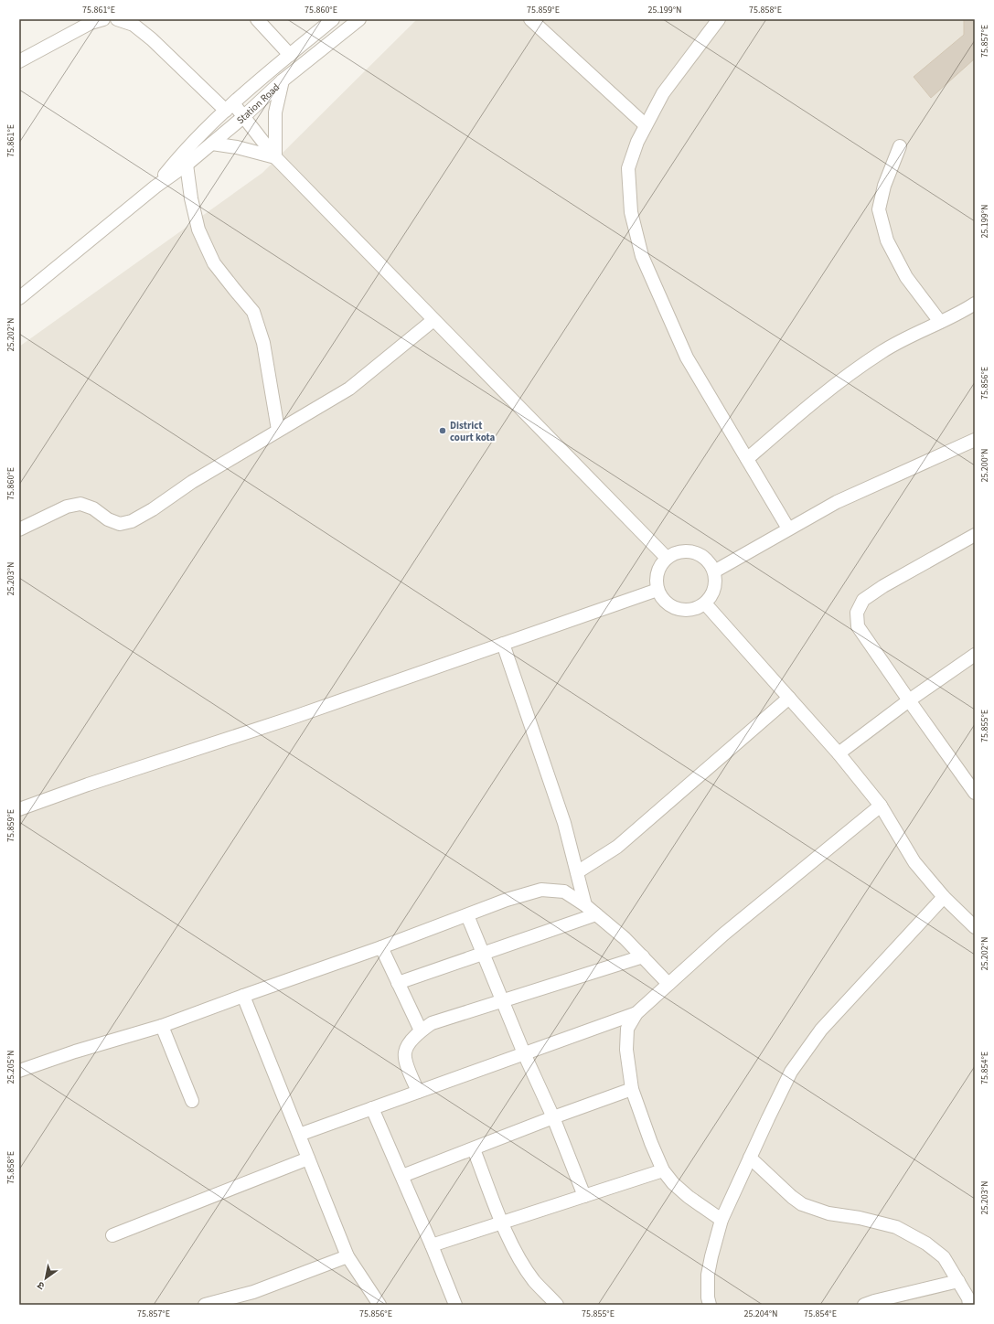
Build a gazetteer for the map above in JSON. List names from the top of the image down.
{
  "streets": {
    "street": ["Station Road"]
  },
  "places": ["District court kota"],
  "north": "bottom left",
  "coordinates": [
    "75.861°E",
    "75.860°E",
    "75.859°E",
    "25.199°N",
    "75.858°E",
    "75.857°E",
    "25.202°N",
    "75.856°E",
    "25.200°N",
    "25.203°N",
    "75.855°E",
    "25.205°N",
    "75.854°E",
    "25.204°N"
  ]
}
